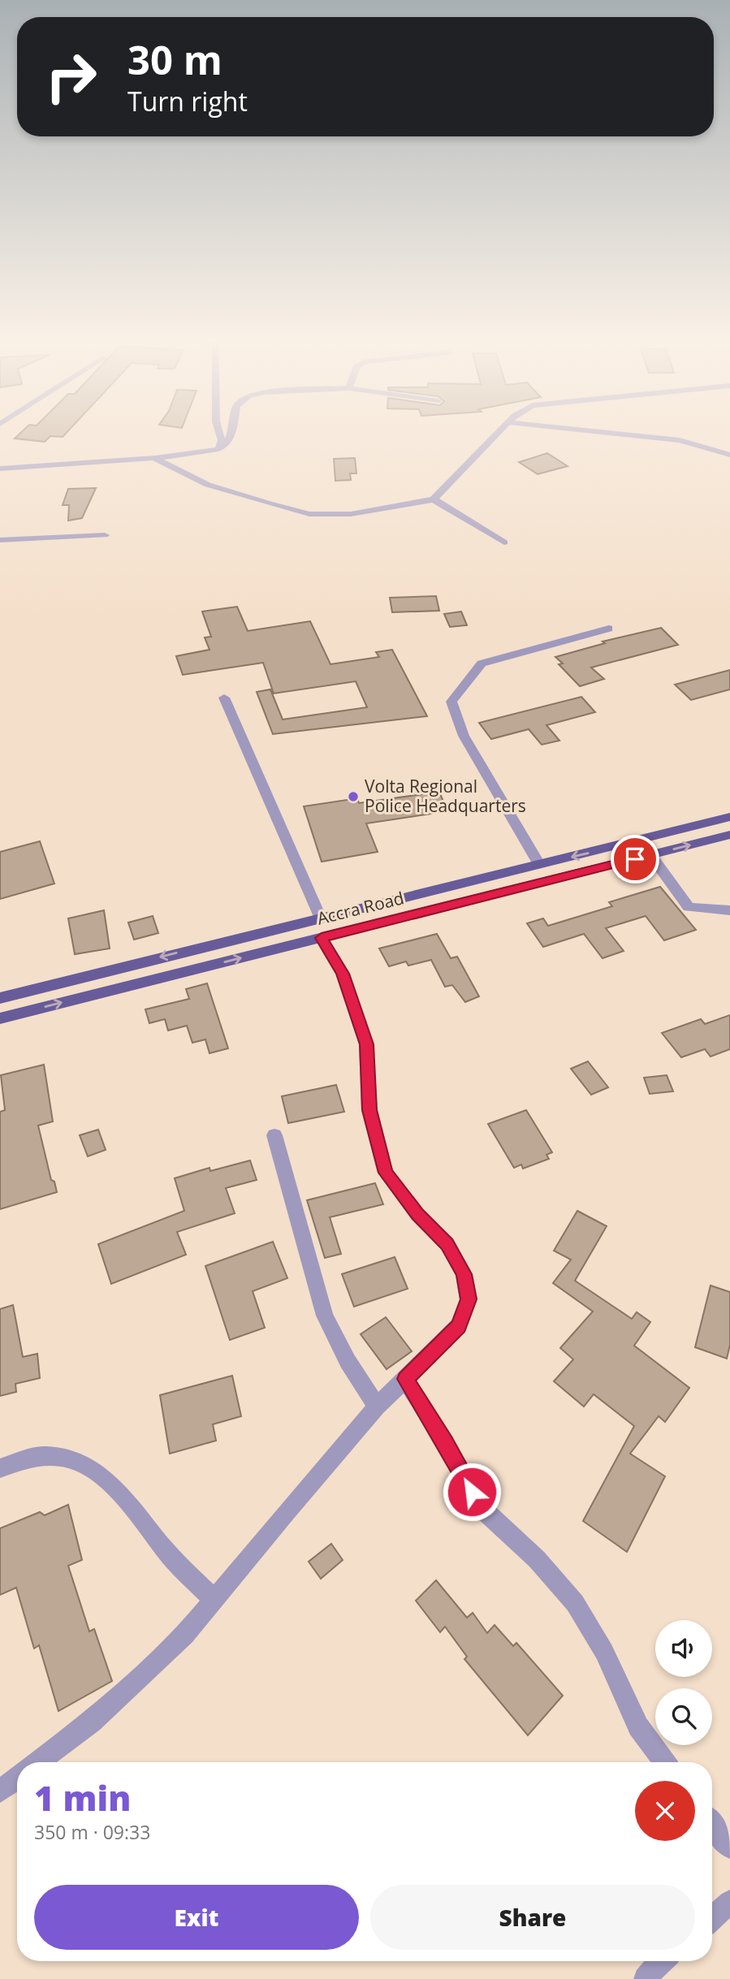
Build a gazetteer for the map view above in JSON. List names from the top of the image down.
{
  "streets": {
    "main road": ["Accra Road"]
  },
  "places": ["Volta Regional Police Headquarters"],
  "page": {
    "turn": ["30 m", "Turn right"],
    "heading": ["1 min", "350 m · 09:33"],
    "buttons": ["Exit", "Share"]
  }
}
